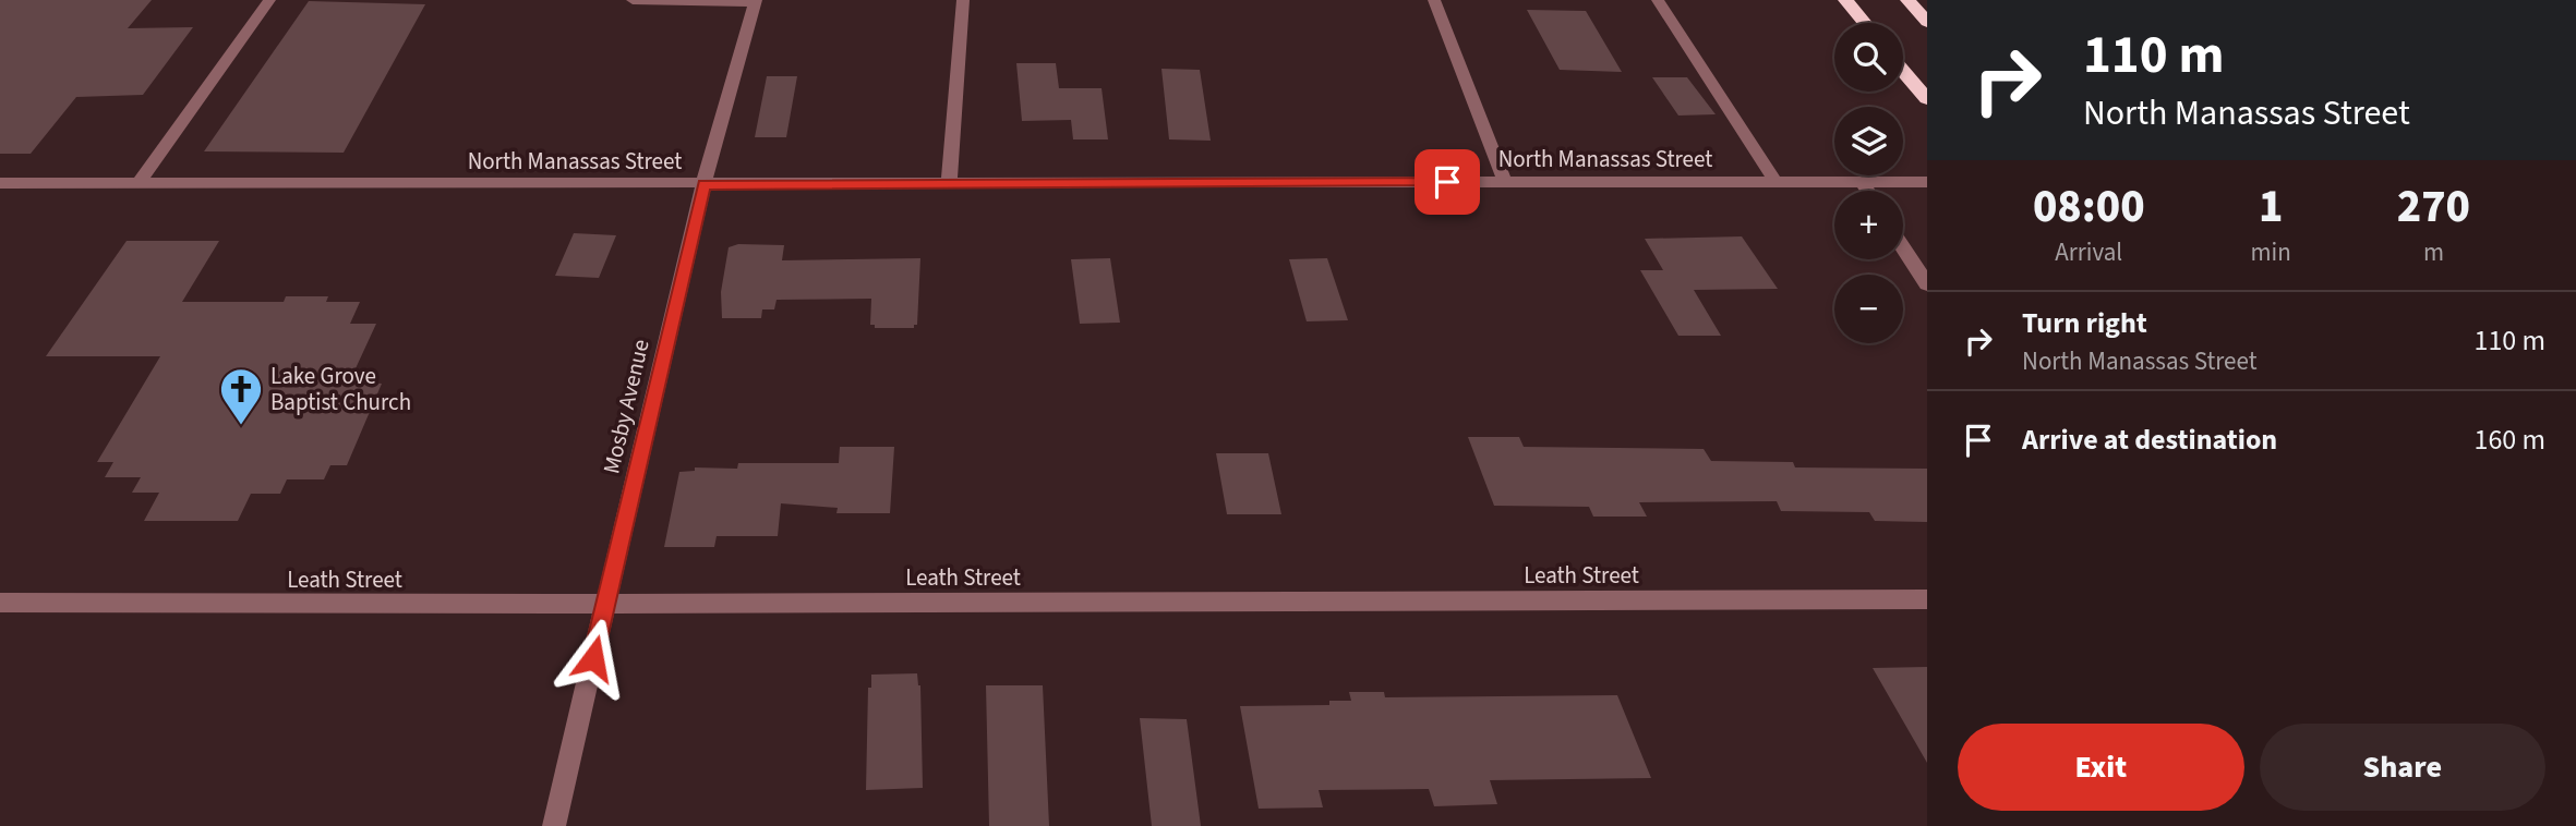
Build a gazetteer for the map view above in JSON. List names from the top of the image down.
{
  "streets": {
    "street": ["North Manassas Street", "Mosby Avenue", "Leath Street"]
  },
  "crossings": [
    ["North Manassas Street", "Mosby Avenue"],
    ["Mosby Avenue", "Leath Street"]
  ],
  "places": {
    "church": ["Lake Grove Baptist Church"]
  },
  "page": {
    "turn": ["110 m", "North Manassas Street"],
    "map_buttons": ["+", "−"],
    "eta": [
      "08:00",
      "Arrival",
      "1",
      "min",
      "270",
      "m"
    ],
    "list": [
      {
        "name": "Turn right",
        "note": "North Manassas Street",
        "value": "110 m"
      },
      {
        "name": "Arrive at destination",
        "value": "160 m"
      }
    ],
    "buttons": ["Exit", "Share"]
  }
}
